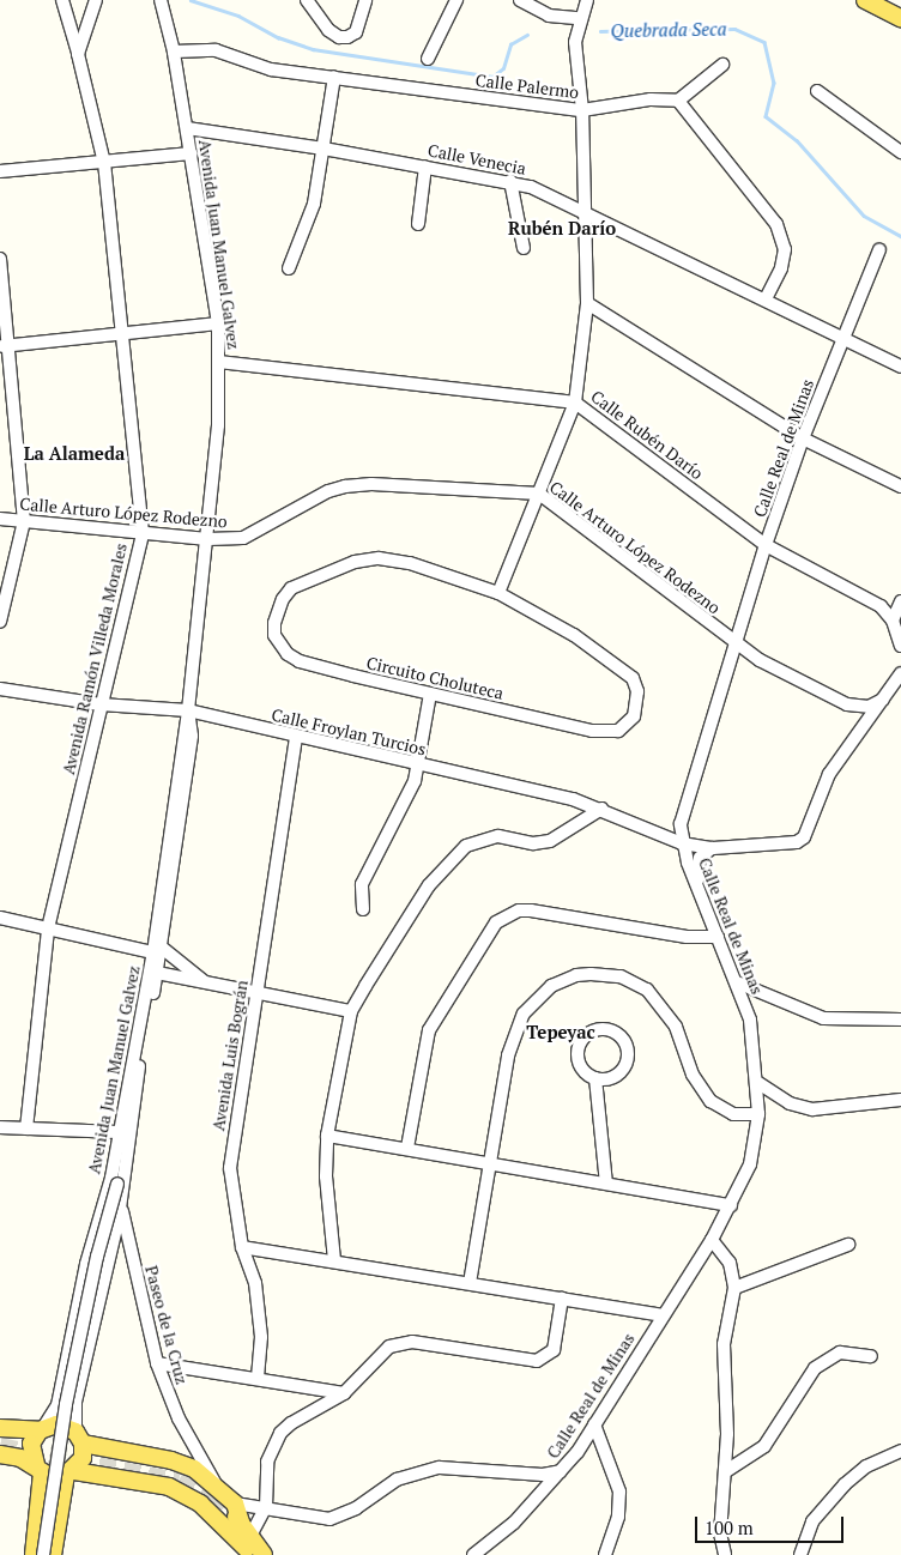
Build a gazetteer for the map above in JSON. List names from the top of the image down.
{
  "streets": {
    "street": [
      "Calle Palermo",
      "Calle Venecia",
      "Avenida Juan Manuel Galvez",
      "Calle Rubén Darío",
      "Calle Real de Minas",
      "Calle Arturo López Rodezno",
      "Avenida Ramón Villeda Morales",
      "Circuito Choluteca",
      "Calle Froylan Turcios",
      "Avenida Luis Bográn",
      "Paseo de la Cruz"
    ]
  },
  "crossings": [
    ["Calle Palermo", "Avenida Juan Manuel Galvez"],
    ["Calle Venecia", "Avenida Juan Manuel Galvez"],
    ["Calle Venecia", "Calle Real de Minas"],
    ["Avenida Juan Manuel Galvez", "Calle Rubén Darío"],
    ["Avenida Juan Manuel Galvez", "Calle Arturo López Rodezno"],
    ["Avenida Juan Manuel Galvez", "Calle Froylan Turcios"],
    ["Avenida Juan Manuel Galvez", "Paseo de la Cruz"],
    ["Calle Rubén Darío", "Calle Real de Minas"],
    ["Calle Real de Minas", "Calle Arturo López Rodezno"],
    ["Calle Real de Minas", "Calle Froylan Turcios"],
    ["Calle Arturo López Rodezno", "Avenida Ramón Villeda Morales"],
    ["Avenida Ramón Villeda Morales", "Calle Froylan Turcios"],
    ["Calle Froylan Turcios", "Avenida Luis Bográn"]
  ],
  "districts": ["Rubén Darío", "La Alameda", "Tepeyac"],
  "water": ["Quebrada Seca"],
  "scale_bar": "100 m"
}
